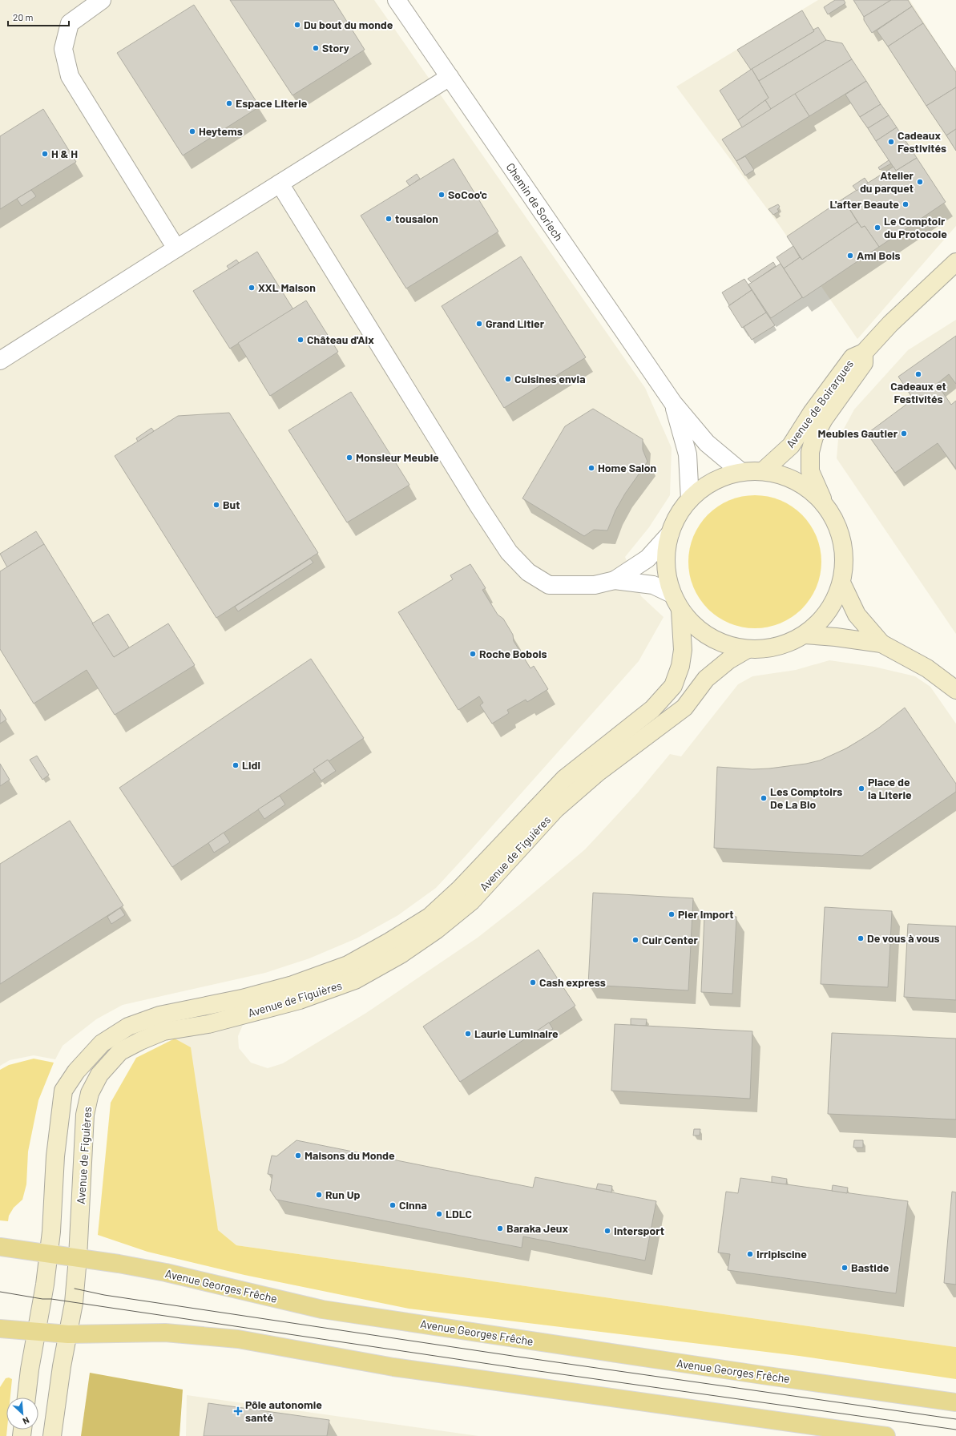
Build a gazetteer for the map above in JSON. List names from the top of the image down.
{
  "streets": {
    "main road": ["Avenue de Boirargues", "Avenue de Figuières", "Avenue Georges Frêche"],
    "street": ["Chemin de Soriech"]
  },
  "crossings": [
    ["Avenue de Figuières", "Avenue Georges Frêche"]
  ],
  "places": {
    "other": [
      "Du bout du monde",
      "Story",
      "Espace Literie",
      "Heytems",
      "Cadeaux Festivités",
      "H & H",
      "Atelier du parquet",
      "SoCoo'c",
      "L'after Beaute",
      "tousalon",
      "Le Comptoir du Protocole",
      "Ami Bois",
      "XXL Maison",
      "Grand Litier",
      "Château d'Aix",
      "Cadeaux et Festivités",
      "Cuisines envia",
      "Meubles Gautier",
      "Monsieur Meuble",
      "Home Salon",
      "But",
      "Roche Bobois",
      "Lidl",
      "Place de la Literie",
      "Les Comptoirs De La Bio",
      "Pier Import",
      "De vous à vous",
      "Cuir Center",
      "Cash express",
      "Laurie Luminaire",
      "Maisons du Monde",
      "Run Up",
      "Cinna",
      "LDLC",
      "Baraka Jeux",
      "Intersport",
      "Irripiscine",
      "Bastide"
    ],
    "health": ["Pôle autonomie santé"]
  },
  "scale_bar": "20 m",
  "north": "bottom right"
}
